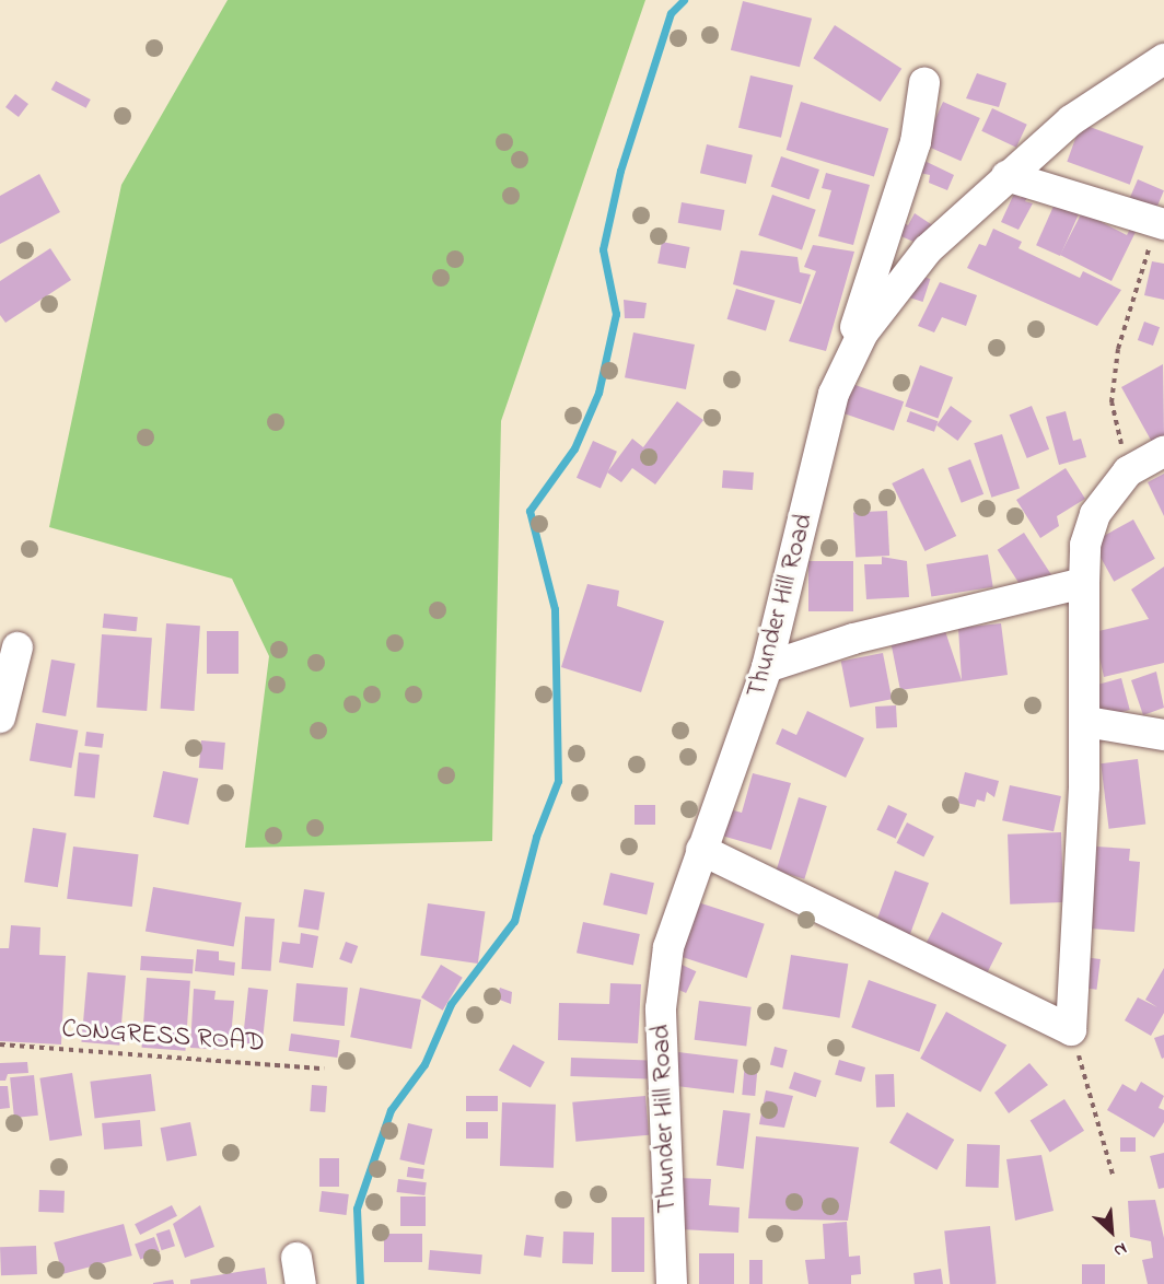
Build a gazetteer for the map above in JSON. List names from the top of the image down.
{
  "streets": {
    "street": ["Thunder Hill Road"],
    "path": ["CONGRESS ROAD"]
  },
  "north": "bottom right"
}
